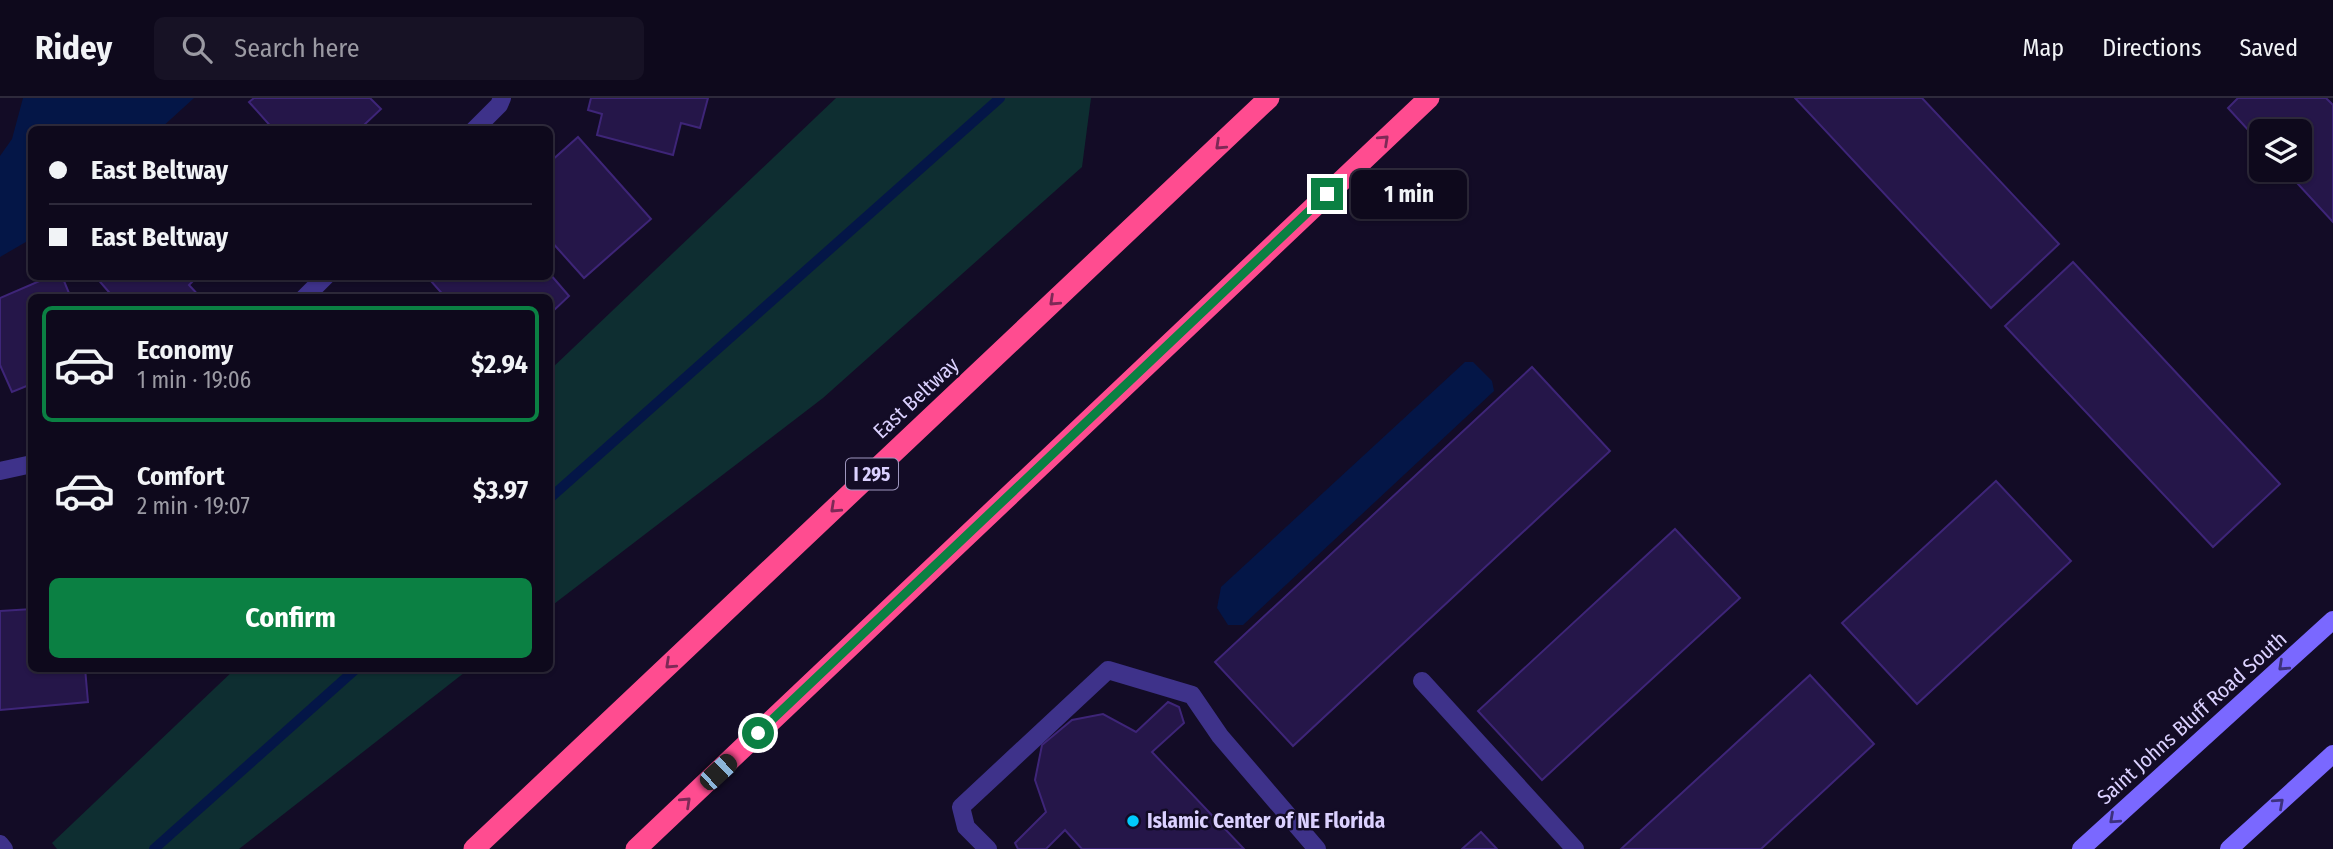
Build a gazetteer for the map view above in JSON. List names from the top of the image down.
{
  "streets": {
    "highway": ["East Beltway", "I 295"],
    "main road": ["Saint Johns Bluff Road South"]
  },
  "places": ["Islamic Center of NE Florida"],
  "page": {
    "header": "Ridey",
    "search": "Search here",
    "nav": ["Map", "Directions", "Saved"],
    "banner": ["East Beltway", "East Beltway"],
    "bubble": "1 min",
    "list": [
      {
        "name": "Economy",
        "note": "1 min · 19:06",
        "value": "$2.94"
      },
      {
        "name": "Comfort",
        "note": "2 min · 19:07",
        "value": "$3.97"
      }
    ],
    "buttons": "Confirm"
  }
}
